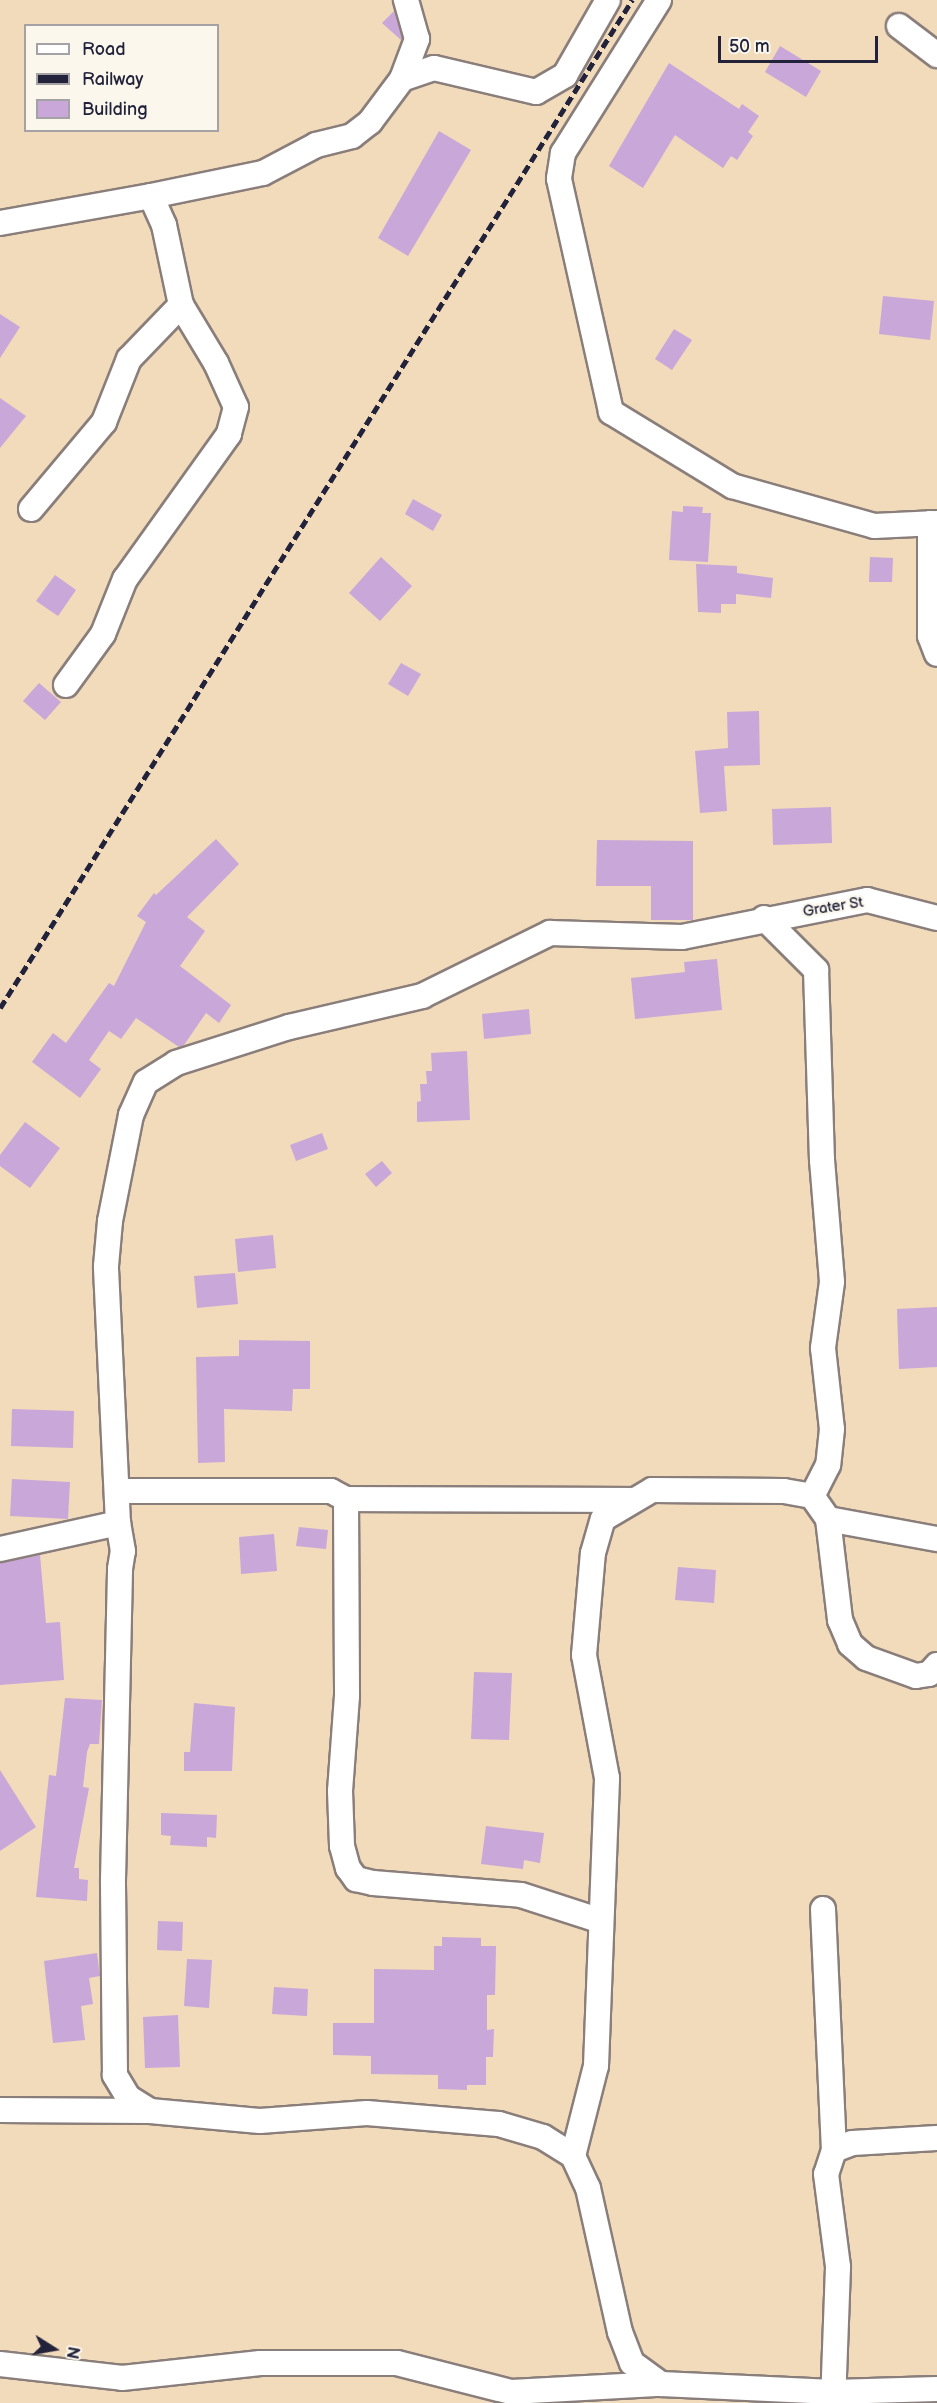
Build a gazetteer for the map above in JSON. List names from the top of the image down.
{
  "streets": {
    "street": ["Grater St"]
  },
  "legend": ["Road", "Railway", "Building"],
  "scale_bar": "50 m",
  "north": "right"
}
